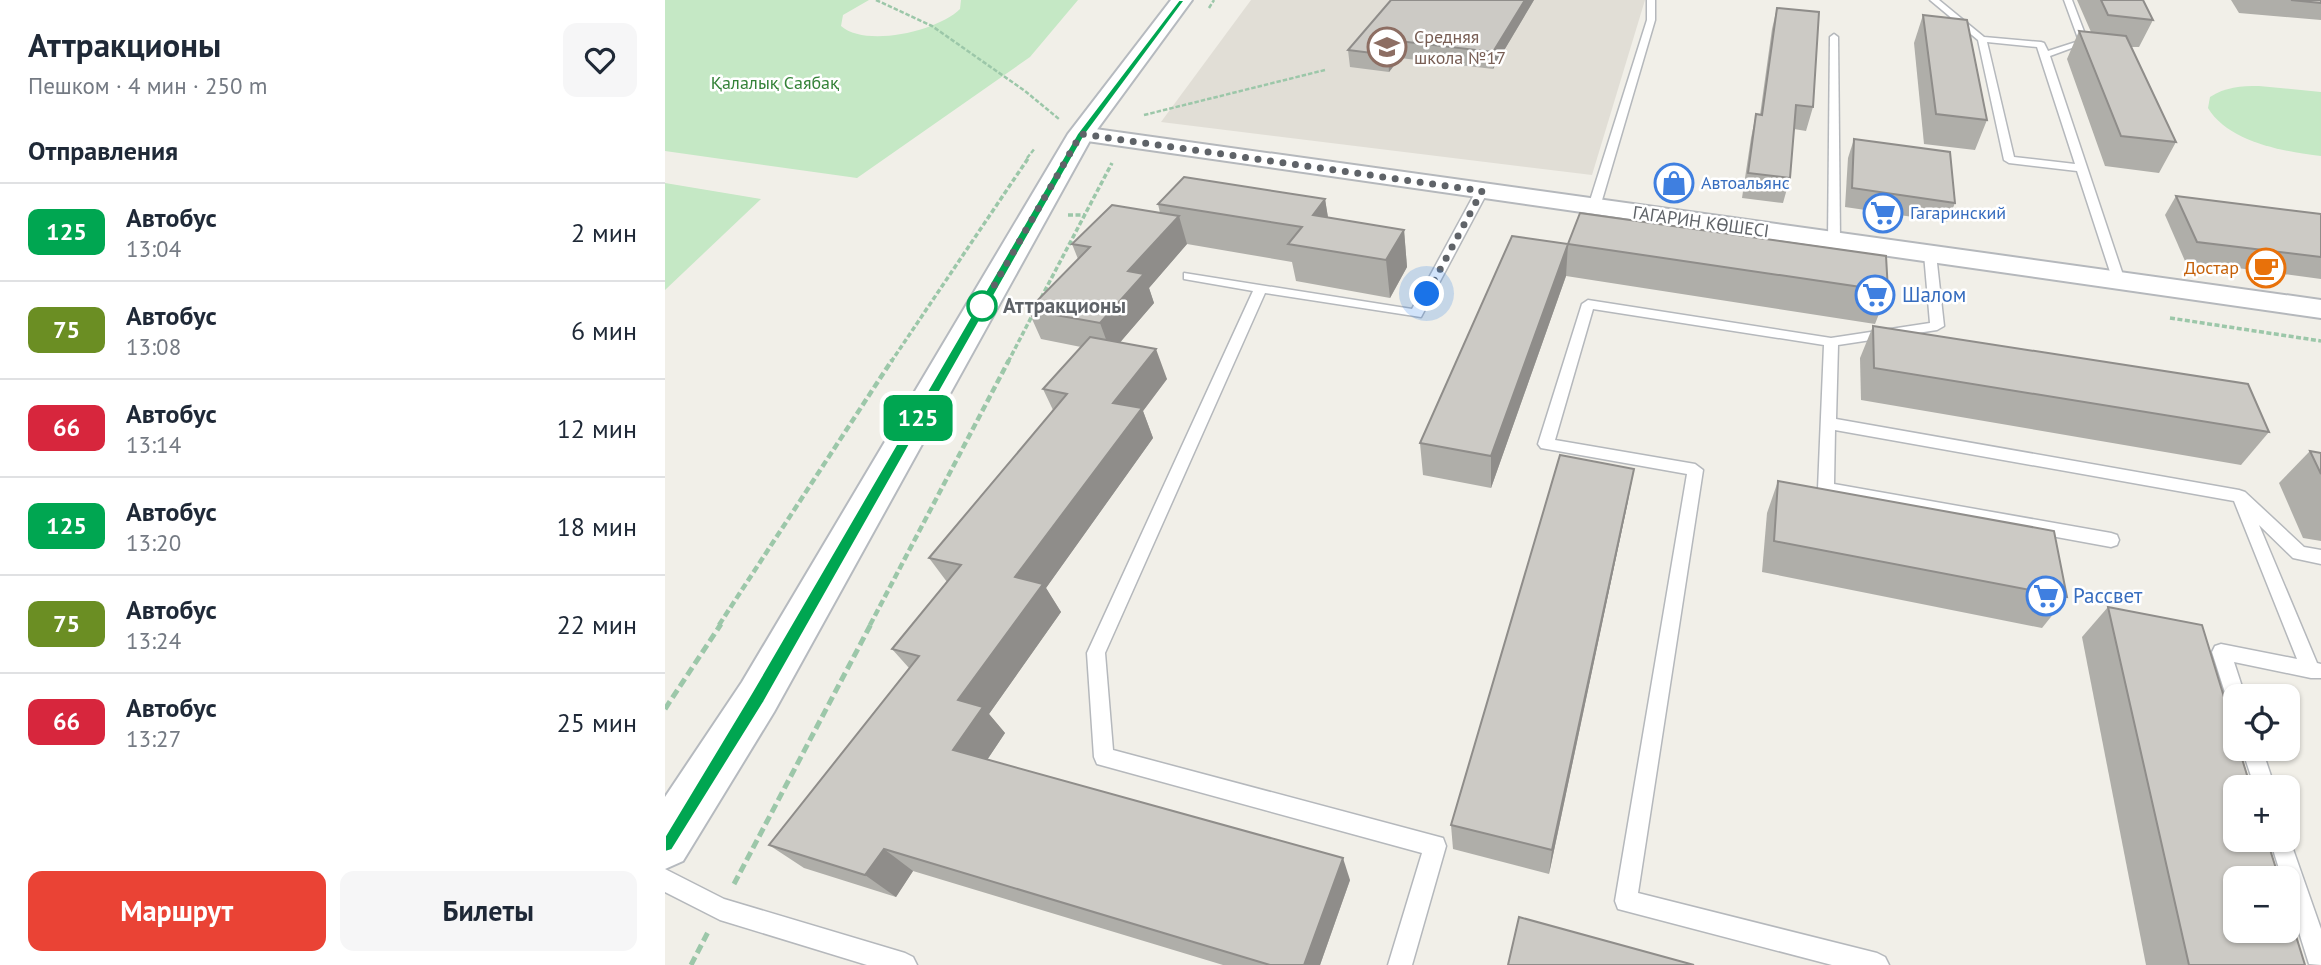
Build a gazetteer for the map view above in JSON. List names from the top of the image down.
{
  "streets": {
    "street": ["ГАГАРИН КӨШЕСІ"]
  },
  "parks": ["Қалалық Саябақ"],
  "places": {
    "school or university": ["Средняя школа №17"],
    "shop": ["Автоальянс"],
    "supermarket": ["Гагаринский", "Шалом", "Рассвет"],
    "cafe": ["Достар"],
    "other": ["Аттракционы"]
  },
  "lines": ["bus line 125"],
  "page": {
    "heading": [
      ["Аттракционы", "Пешком · 4 мин · 250 m"],
      "Отправления"
    ],
    "on_map": "125",
    "list": [
      {
        "mark": "125",
        "name": "Автобус",
        "note": "13:04",
        "value": "2 мин"
      },
      {
        "mark": "75",
        "name": "Автобус",
        "note": "13:08",
        "value": "6 мин"
      },
      {
        "mark": "66",
        "name": "Автобус",
        "note": "13:14",
        "value": "12 мин"
      },
      {
        "mark": "125",
        "name": "Автобус",
        "note": "13:20",
        "value": "18 мин"
      },
      {
        "mark": "75",
        "name": "Автобус",
        "note": "13:24",
        "value": "22 мин"
      },
      {
        "mark": "66",
        "name": "Автобус",
        "note": "13:27",
        "value": "25 мин"
      }
    ],
    "map_buttons": ["+", "−"],
    "buttons": ["Маршрут", "Билеты"]
  }
}
